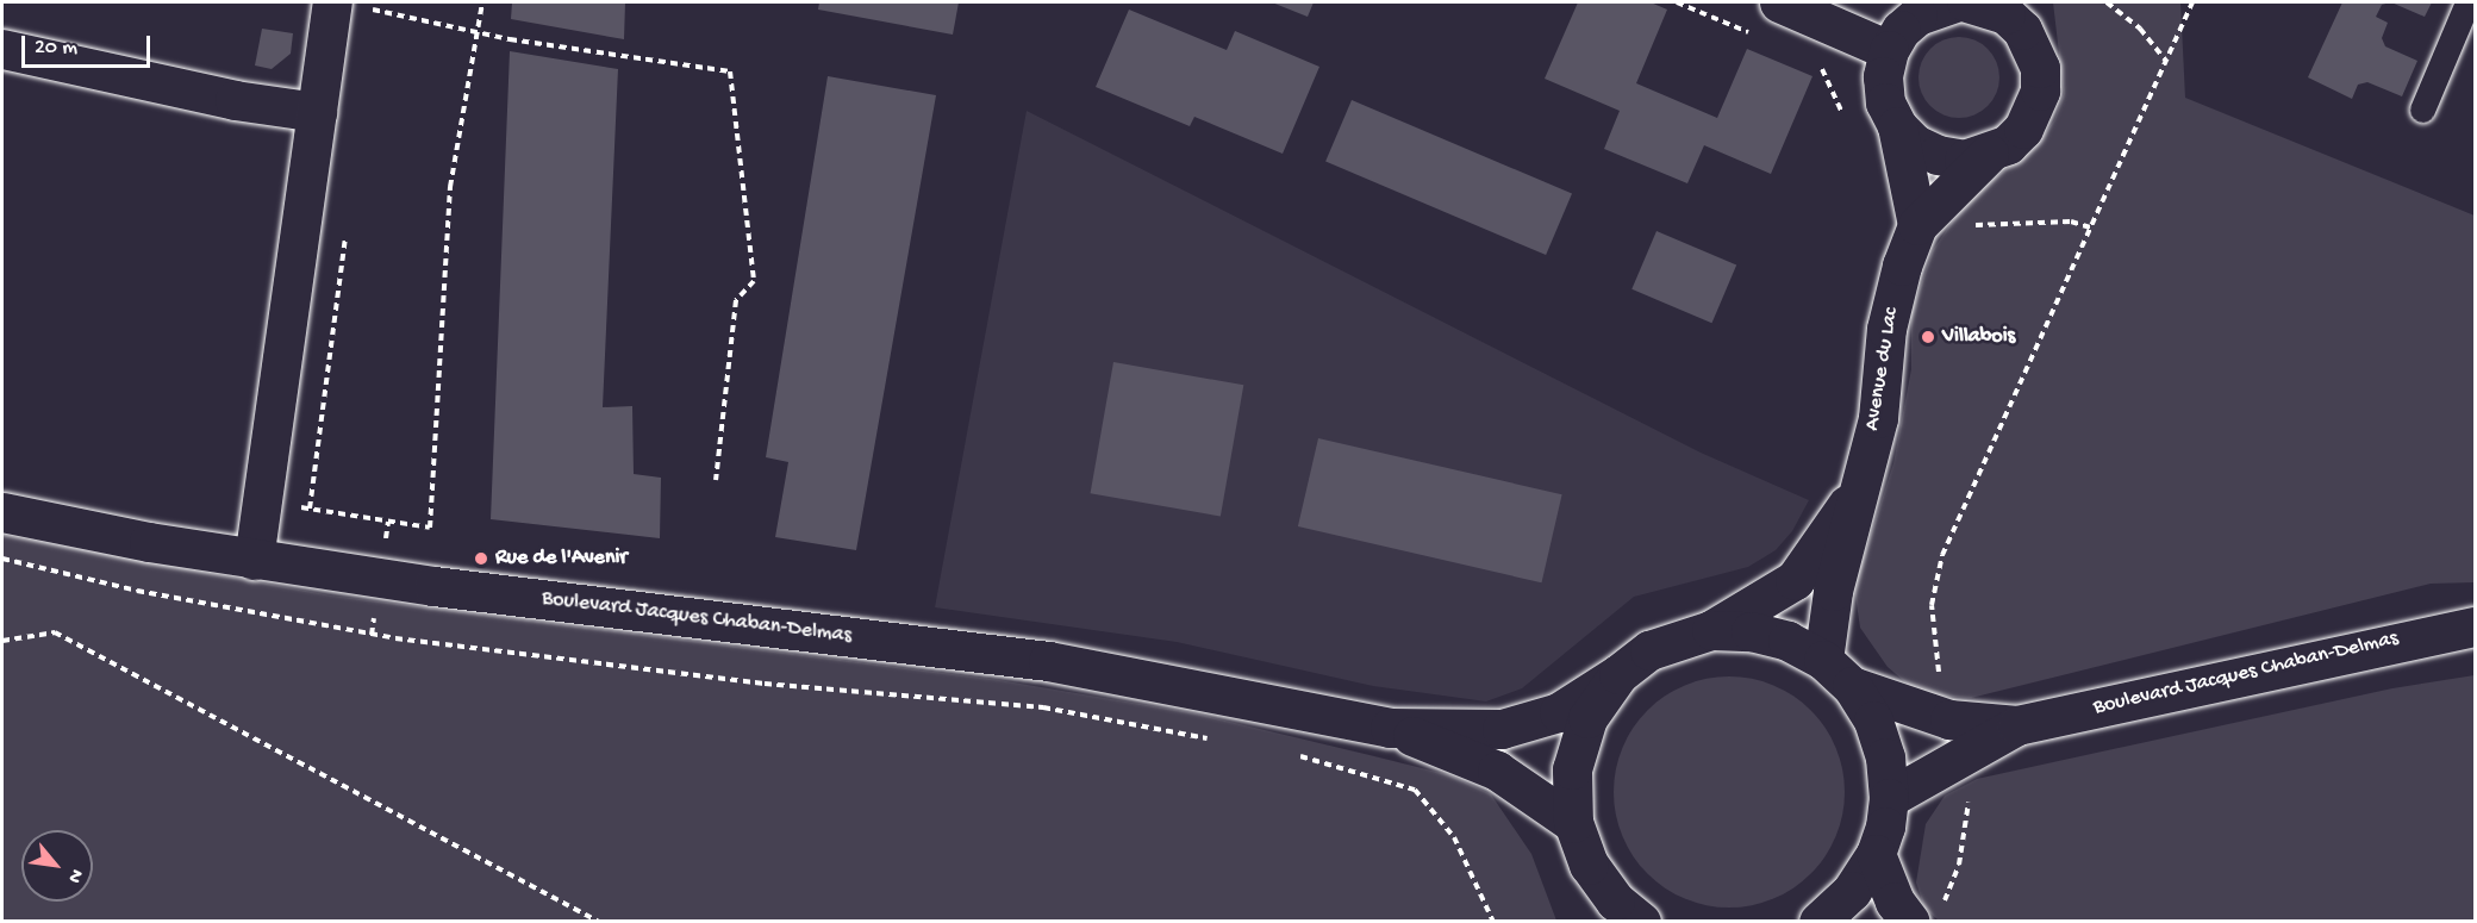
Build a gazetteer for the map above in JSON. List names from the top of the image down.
{
  "streets": {
    "main road": ["Avenue du Lac", "Boulevard Jacques Chaban-Delmas"]
  },
  "places": ["Villabois", "Rue de l'Avenir"],
  "scale_bar": "20 m",
  "north": "bottom right"
}
